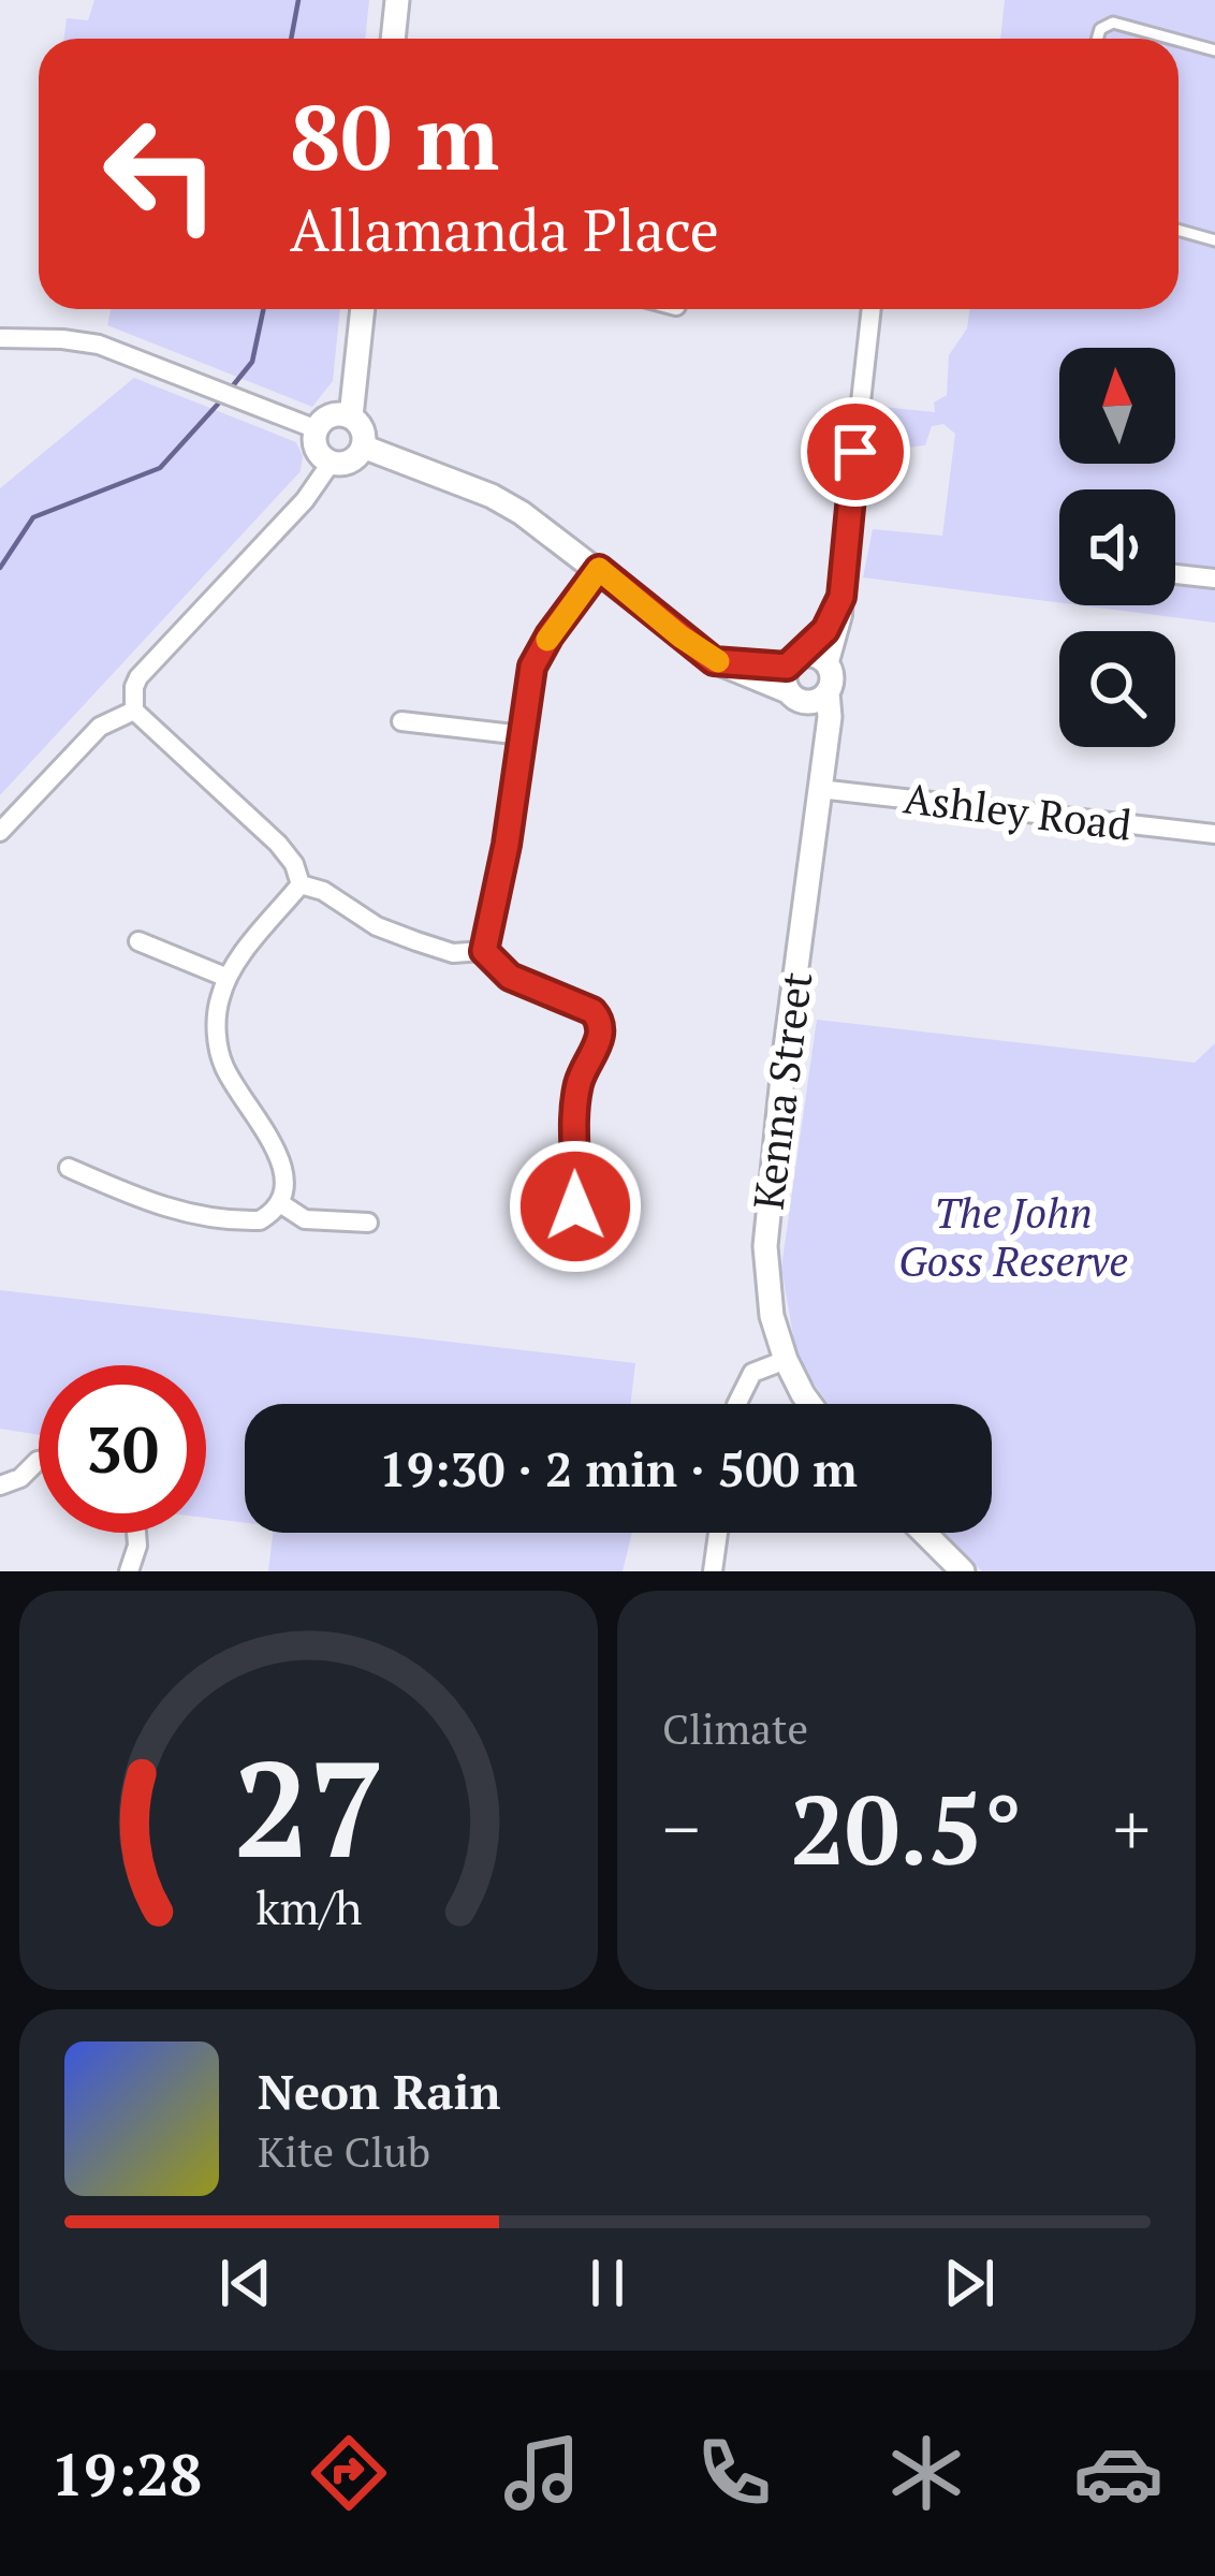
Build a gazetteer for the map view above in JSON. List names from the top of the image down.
{
  "streets": {
    "street": ["Ashley Road", "Kenna Street"]
  },
  "crossings": [
    ["Ashley Road", "Kenna Street"]
  ],
  "parks": ["The John Goss Reserve"],
  "north": "top",
  "page": {
    "turn": ["80 m", "Allamanda Place"],
    "limit": "30",
    "trip": "19:30 · 2 min · 500 m",
    "tile": "Climate",
    "heat": ["−", "20.5°", "+"],
    "song": ["Neon Rain", "Kite Club"],
    "tabs": "19:28",
    "gauge": ["27", "km/h"]
  }
}
